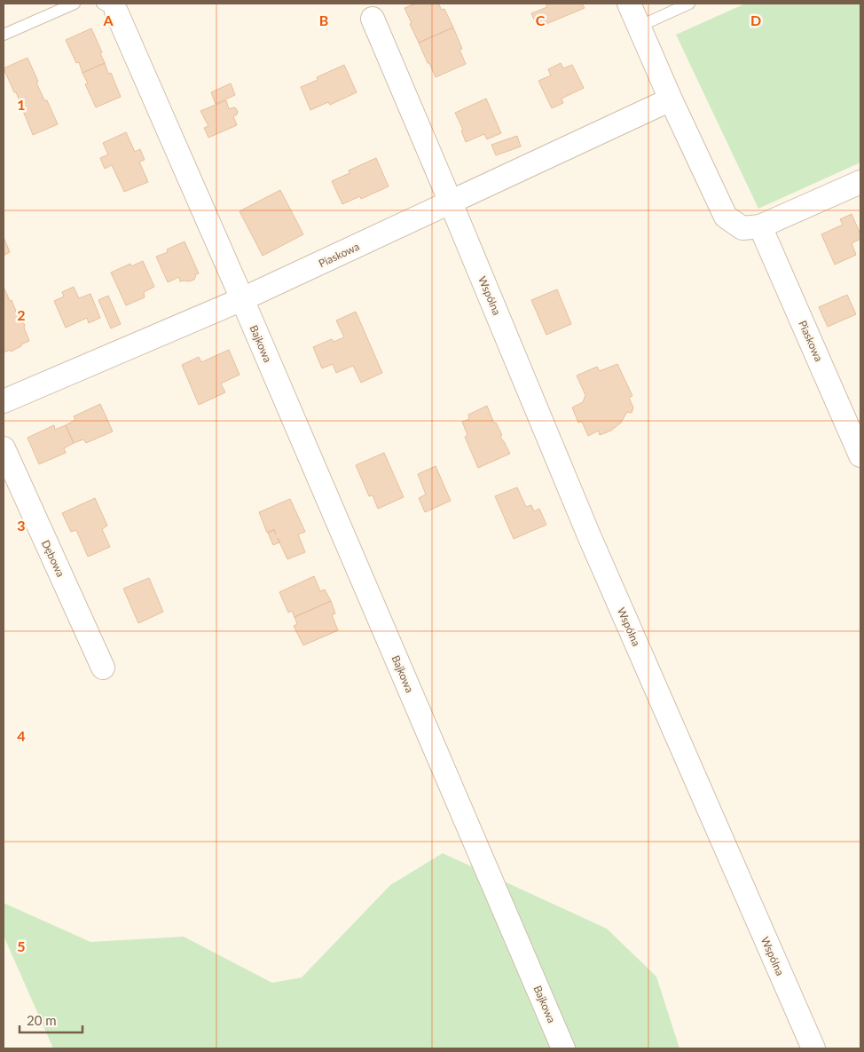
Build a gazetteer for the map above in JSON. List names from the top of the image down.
{
  "streets": {
    "street": [
      "Piaskowa",
      "Wspólna",
      "Bajkowa",
      "Dębowa"
    ]
  },
  "crossings": [
    ["Piaskowa", "Wspólna"],
    ["Piaskowa", "Bajkowa"]
  ],
  "scale_bar": "20 m",
  "grid": {
    "columns": [
      "A",
      "B",
      "C",
      "D"
    ],
    "rows": [
      "1",
      "2",
      "3",
      "4",
      "5"
    ]
  }
}
